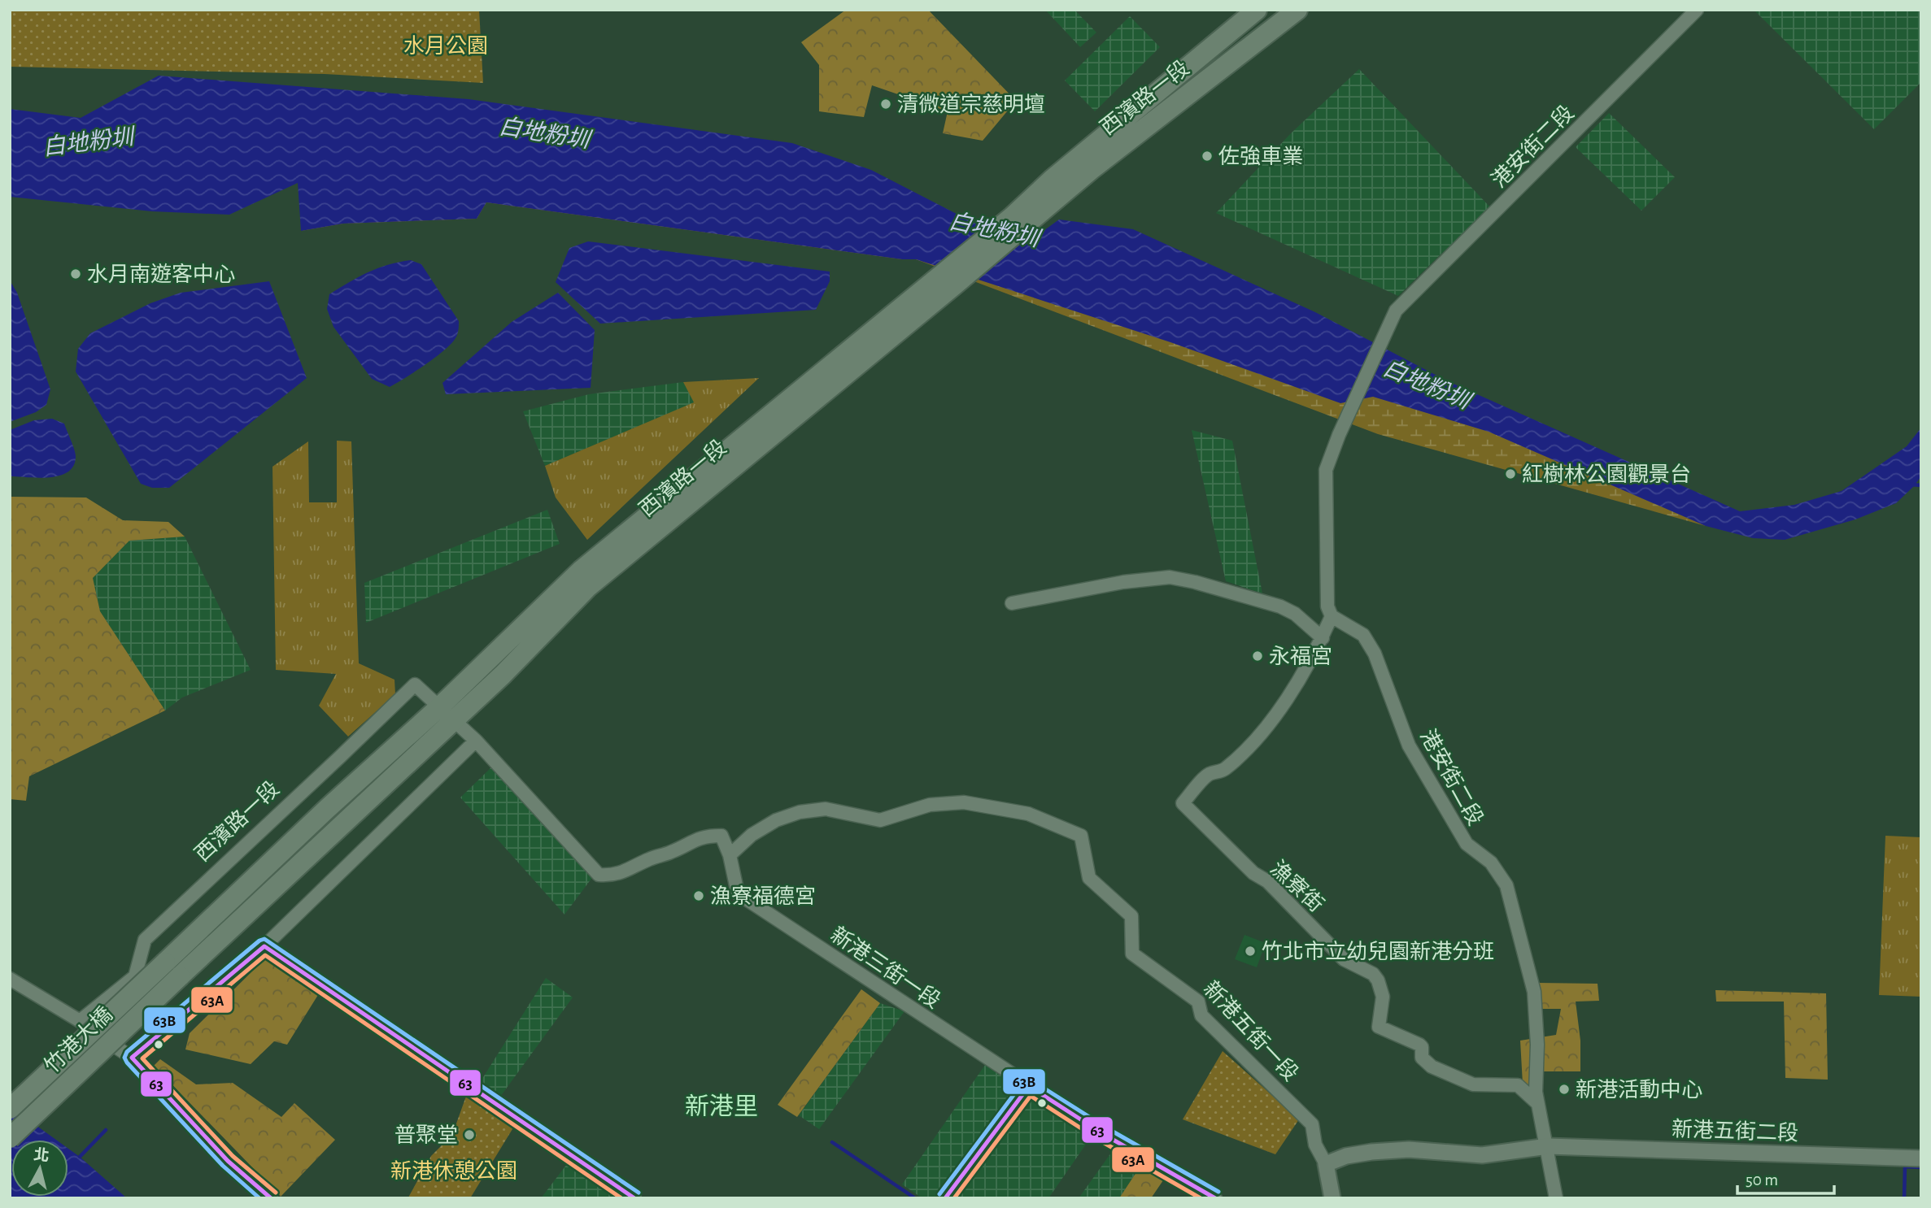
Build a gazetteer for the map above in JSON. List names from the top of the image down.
{
  "streets": {
    "main road": ["西濱路一段", "竹港大橋"],
    "street": [
      "港安街二段",
      "漁寮街",
      "新港三街一段",
      "新港五街一段",
      "新港五街二段"
    ]
  },
  "crossings": [
    ["西濱路一段", "新港三街一段"],
    ["西濱路一段", "竹港大橋"],
    ["港安街二段", "漁寮街"],
    ["港安街二段", "新港五街二段"],
    ["新港三街一段", "新港五街一段"]
  ],
  "districts": ["新港里"],
  "water": ["白地粉圳"],
  "parks": ["水月公園", "新港休憩公園"],
  "places": [
    "清微道宗慈明壇",
    "佐強車業",
    "水月南遊客中心",
    "紅樹林公園觀景台",
    "永福宮",
    "漁寮福德宮",
    "竹北市立幼兒園新港分班",
    "新港活動中心",
    "普聚堂"
  ],
  "lines": ["transit line 63B", "transit line 63", "transit line 63A"],
  "scale_bar": "50 m",
  "north": "top"
}
